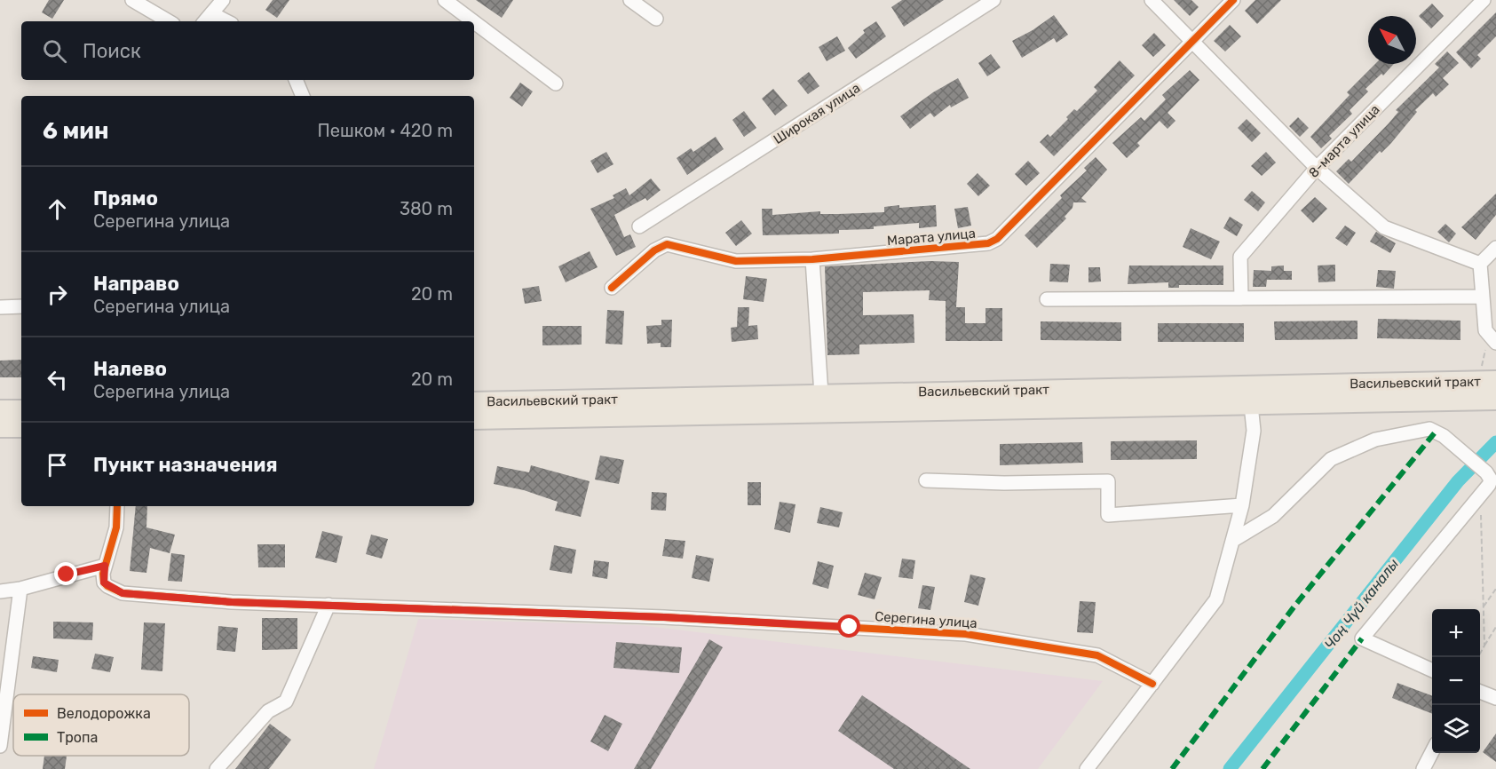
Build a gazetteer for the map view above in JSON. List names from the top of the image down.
{
  "streets": {
    "main road": ["Васильевский тракт"],
    "street": [
      "Широкая улица",
      "8-марта улица",
      "Марата улица",
      "Серегина улица"
    ]
  },
  "water": ["Чоң Чүй каналы"],
  "legend": ["Велодорожка", "Тропа"],
  "north": "top left",
  "page": {
    "search": "Поиск",
    "heading": ["6 мин", "Пешком · 420 m"],
    "list": [
      ["Прямо", "Серегина улица", "380 m"],
      ["Направо", "Серегина улица", "20 m"],
      ["Налево", "Серегина улица", "20 m"],
      "Пункт назначения"
    ],
    "map_buttons": ["+", "−"]
  }
}
